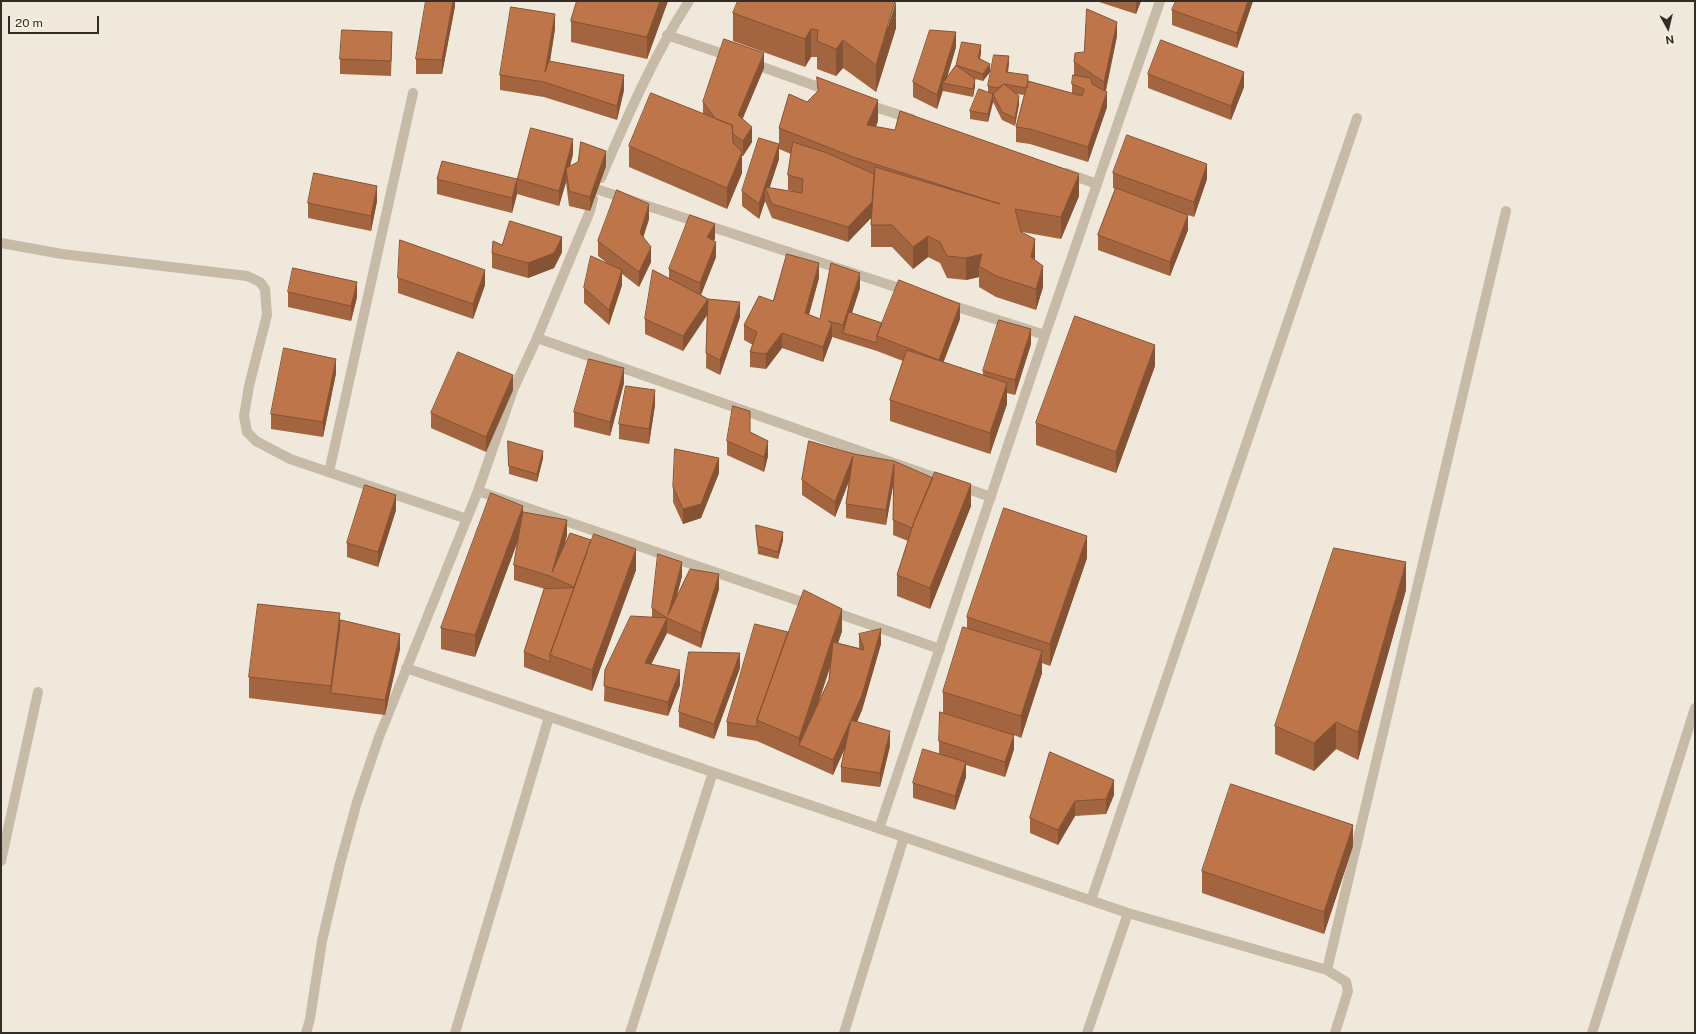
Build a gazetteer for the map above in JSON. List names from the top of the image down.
{
  "scale_bar": "20 m",
  "north": "bottom"
}
